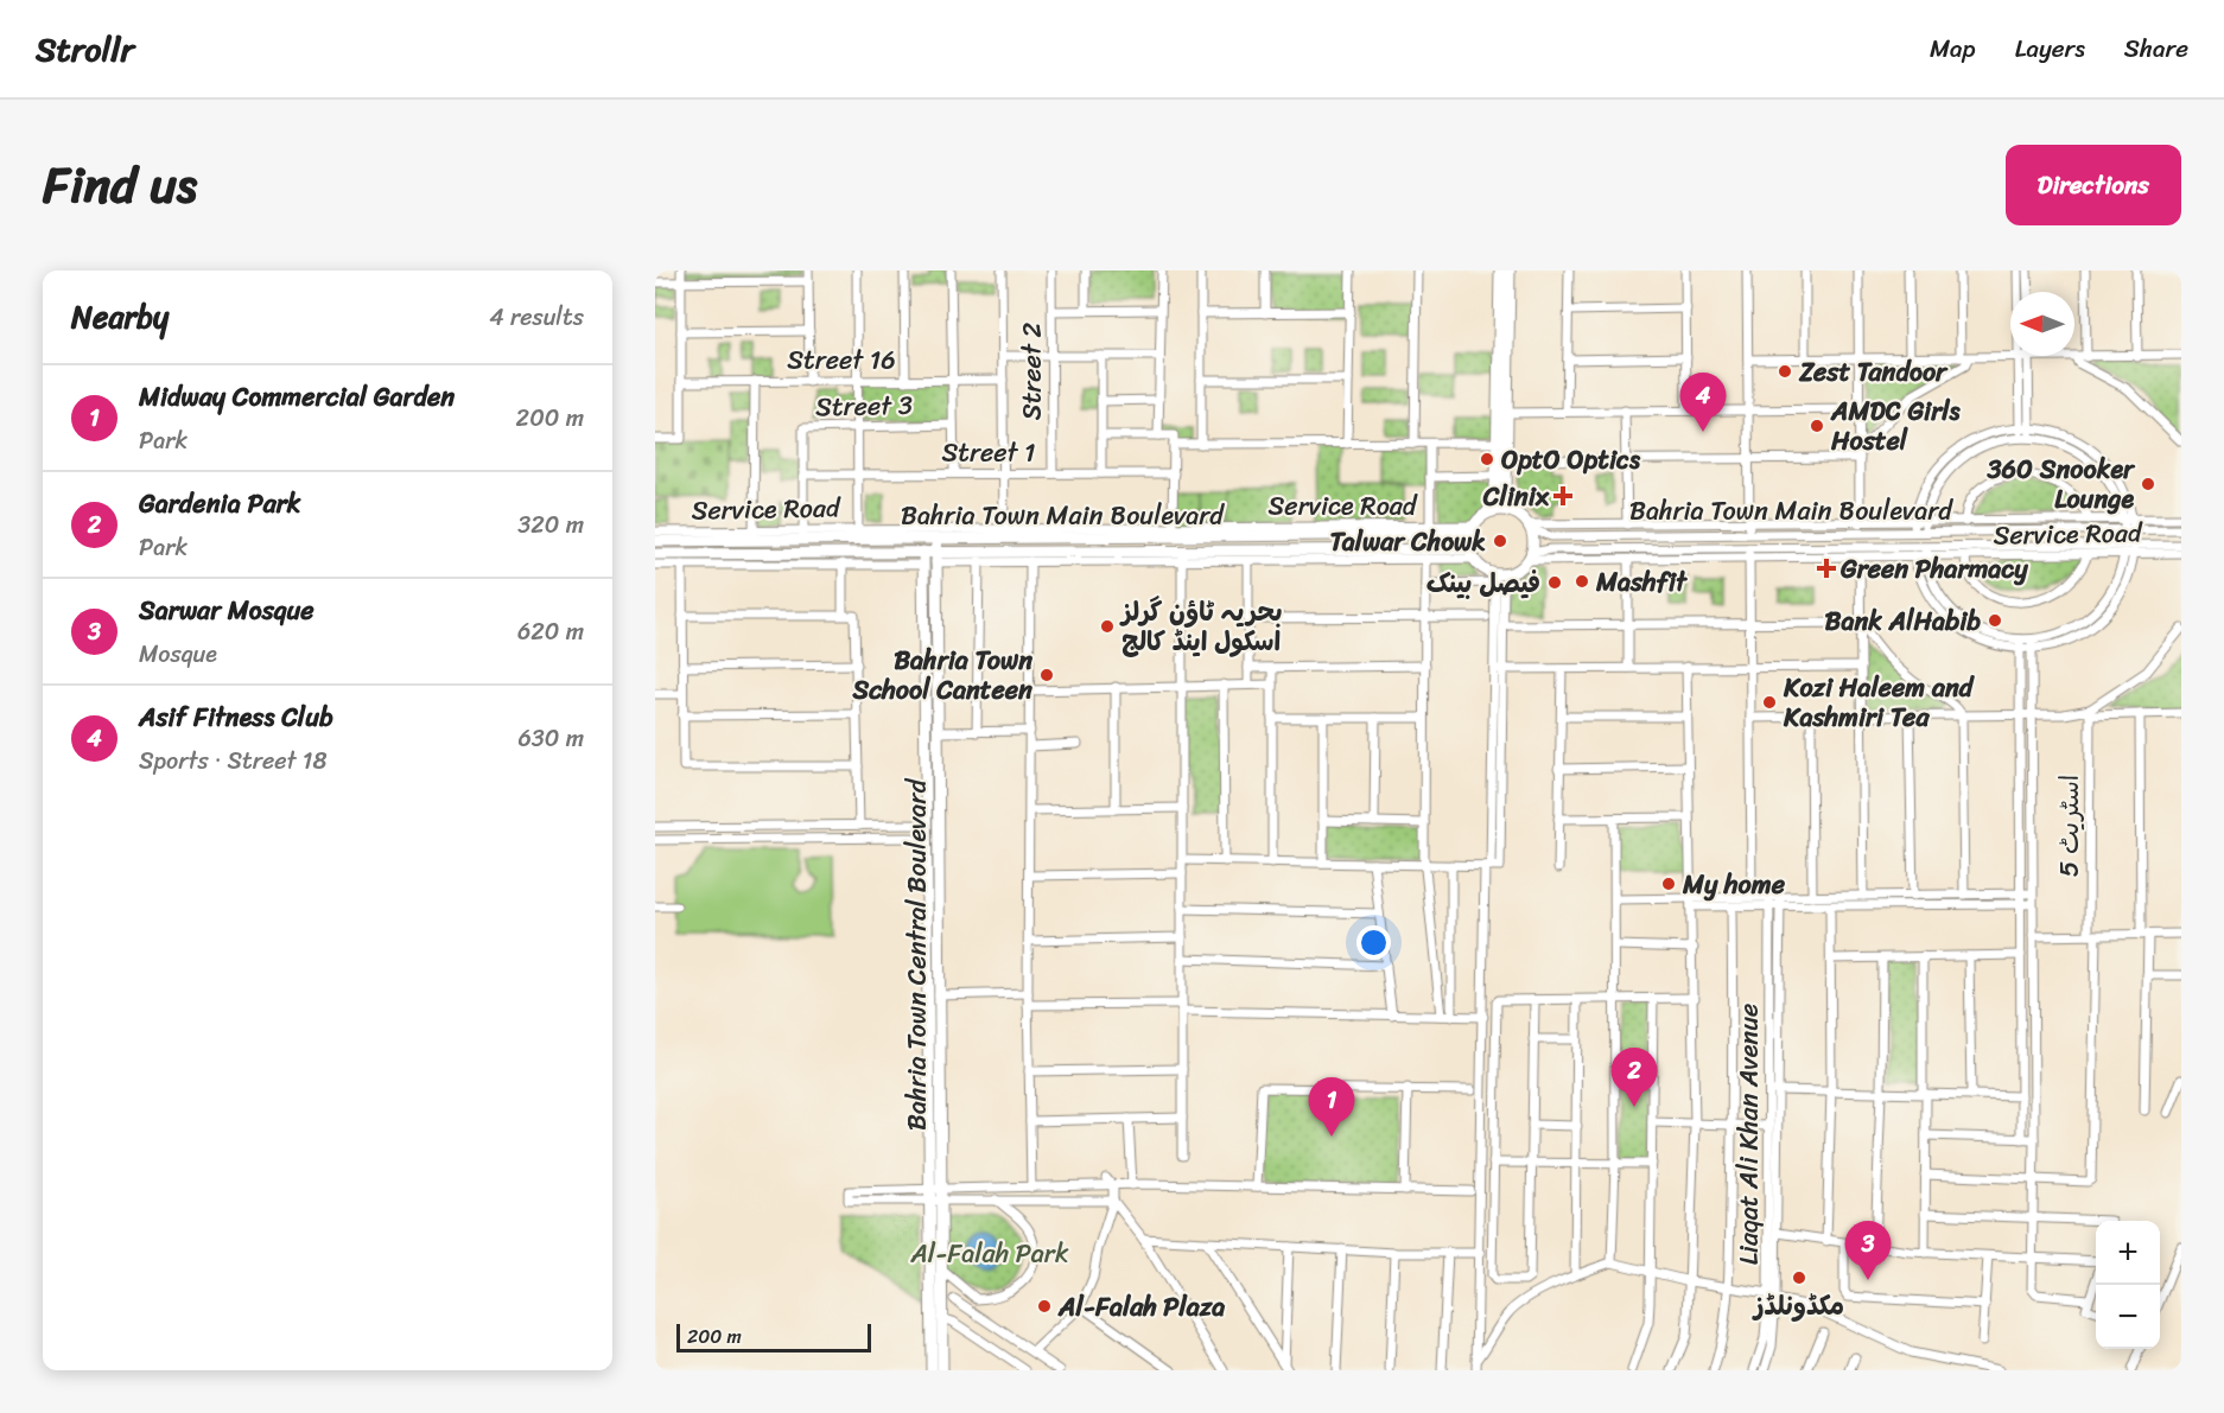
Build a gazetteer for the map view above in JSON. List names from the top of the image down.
{
  "streets": {
    "main road": ["Bahria Town Main Boulevard", "Bahria Town Central Boulevard"],
    "street": [
      "Street 16",
      "Street 2",
      "Street 3",
      "Street 1",
      "Service Road",
      "اسٹریٹ 5",
      "Liaqat Ali Khan Avenue"
    ]
  },
  "crossings": [
    ["Street 2", "Street 1"],
    ["Street 3", "Street 1"],
    ["Street 3", "Bahria Town Main Boulevard"],
    ["Service Road", "Bahria Town Main Boulevard"],
    ["Service Road", "Bahria Town Central Boulevard"],
    ["Bahria Town Main Boulevard", "Bahria Town Central Boulevard"]
  ],
  "parks": ["Al-Falah Park"],
  "places": {
    "other": [
      "Zest Tandoor",
      "AMDC Girls Hostel",
      "OptO Optics",
      "360 Snooker Lounge",
      "Talwar Chowk",
      "Mashfit",
      "فیصل بینک",
      "Bank AlHabib",
      "بحریہ ٹاؤن گرلز اسکول اینڈ کالج",
      "Bahria Town School Canteen",
      "Kozi Haleem and Kashmiri Tea",
      "My home",
      "مکڈونلڈز",
      "Al-Falah Plaza"
    ],
    "health": ["Clinix", "Green Pharmacy"]
  },
  "scale_bar": "200 m",
  "north": "left",
  "page": {
    "header": "Strollr",
    "nav": ["Map", "Layers", "Share"],
    "title": "Find us",
    "buttons": "Directions",
    "heading": ["Nearby", "4 results"],
    "list": [
      {
        "mark": "1",
        "name": "Midway Commercial Garden",
        "note": "Park",
        "value": "200 m"
      },
      {
        "mark": "2",
        "name": "Gardenia Park",
        "note": "Park",
        "value": "320 m"
      },
      {
        "mark": "3",
        "name": "Sarwar Mosque",
        "note": "Mosque",
        "value": "620 m"
      },
      {
        "mark": "4",
        "name": "Asif Fitness Club",
        "note": "Sports · Street 18",
        "value": "630 m"
      }
    ],
    "pins": [
      "4",
      "2",
      "1",
      "3"
    ],
    "map_buttons": ["+", "−"],
    "scale": "200 m"
  }
}
